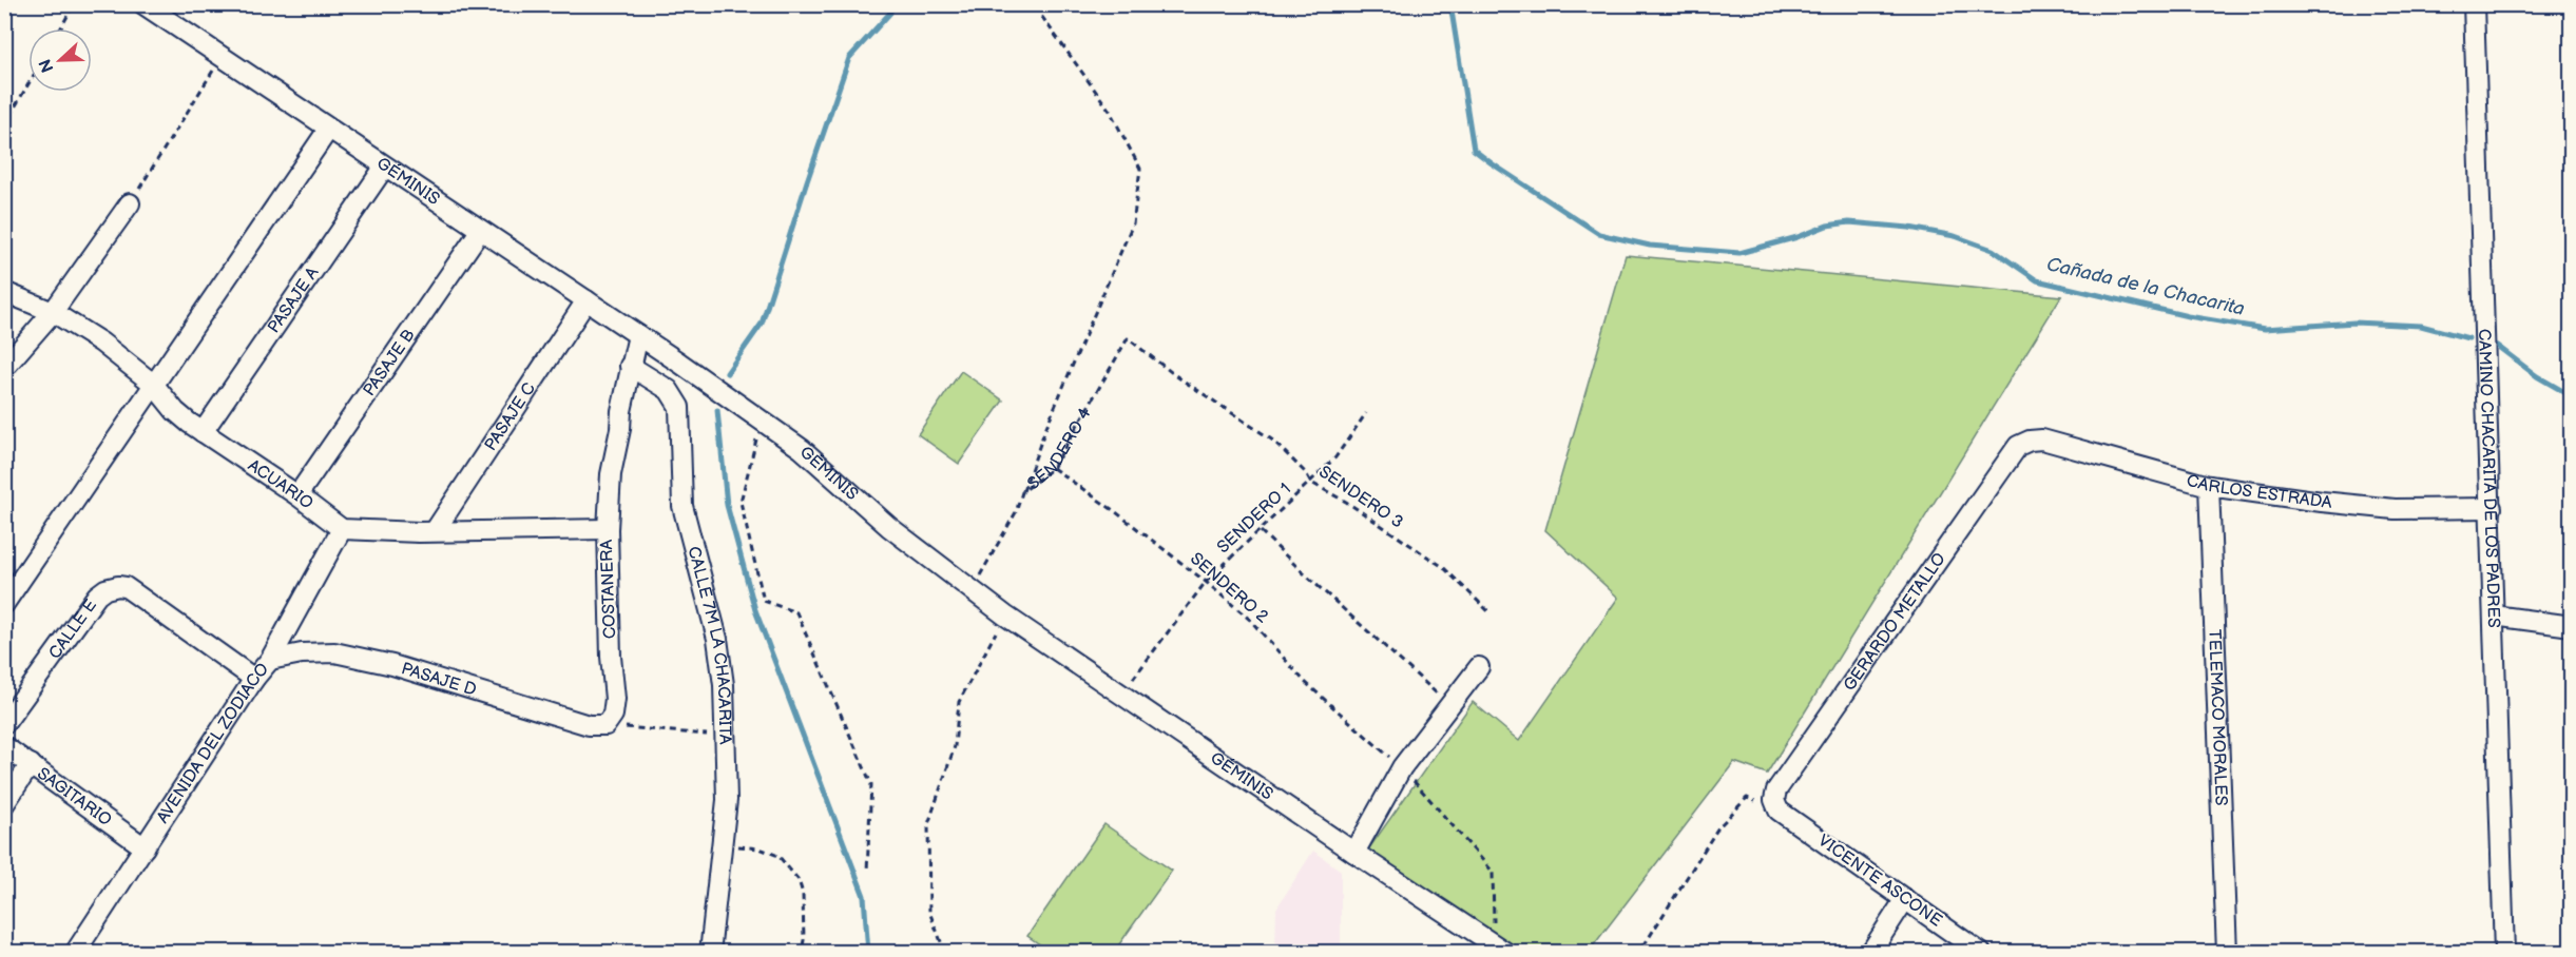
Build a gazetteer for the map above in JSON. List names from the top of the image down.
{
  "streets": {
    "street": [
      "GÉMINIS",
      "PASAJE A",
      "PASAJE B",
      "PASAJE C",
      "CAMINO CHACARITA DE LOS PADRES",
      "ACUARIO",
      "CARLOS ESTRADA",
      "COSTANERA",
      "GERARDO METALLO",
      "CALLE E",
      "CALLE 7M LA CHACARITA",
      "PASAJE D",
      "TELEMACO MORALES",
      "AVENIDA DEL ZODIACO",
      "SAGITARIO",
      "VICENTE ASCONE"
    ],
    "path": [
      "SENDERO 4",
      "SENDERO 3",
      "SENDERO 1",
      "SENDERO 2"
    ]
  },
  "crossings": [
    ["GÉMINIS", "PASAJE A"],
    ["GÉMINIS", "PASAJE B"],
    ["GÉMINIS", "PASAJE C"],
    ["GÉMINIS", "SENDERO 4"],
    ["GÉMINIS", "SENDERO 1"],
    ["GÉMINIS", "SENDERO 2"],
    ["GÉMINIS", "COSTANERA"],
    ["PASAJE A", "ACUARIO"],
    ["PASAJE B", "ACUARIO"],
    ["SENDERO 4", "SENDERO 3"],
    ["SENDERO 4", "SENDERO 2"],
    ["CAMINO CHACARITA DE LOS PADRES", "CARLOS ESTRADA"],
    ["ACUARIO", "AVENIDA DEL ZODIACO"],
    ["CARLOS ESTRADA", "GERARDO METALLO"],
    ["CARLOS ESTRADA", "TELEMACO MORALES"],
    ["SENDERO 3", "SENDERO 1"],
    ["SENDERO 1", "SENDERO 2"],
    ["COSTANERA", "CALLE 7M LA CHACARITA"],
    ["COSTANERA", "PASAJE D"],
    ["GERARDO METALLO", "VICENTE ASCONE"],
    ["CALLE E", "AVENIDA DEL ZODIACO"],
    ["PASAJE D", "AVENIDA DEL ZODIACO"],
    ["AVENIDA DEL ZODIACO", "SAGITARIO"]
  ],
  "water": ["Cañada de la Chacarita"],
  "north": "left"
}
